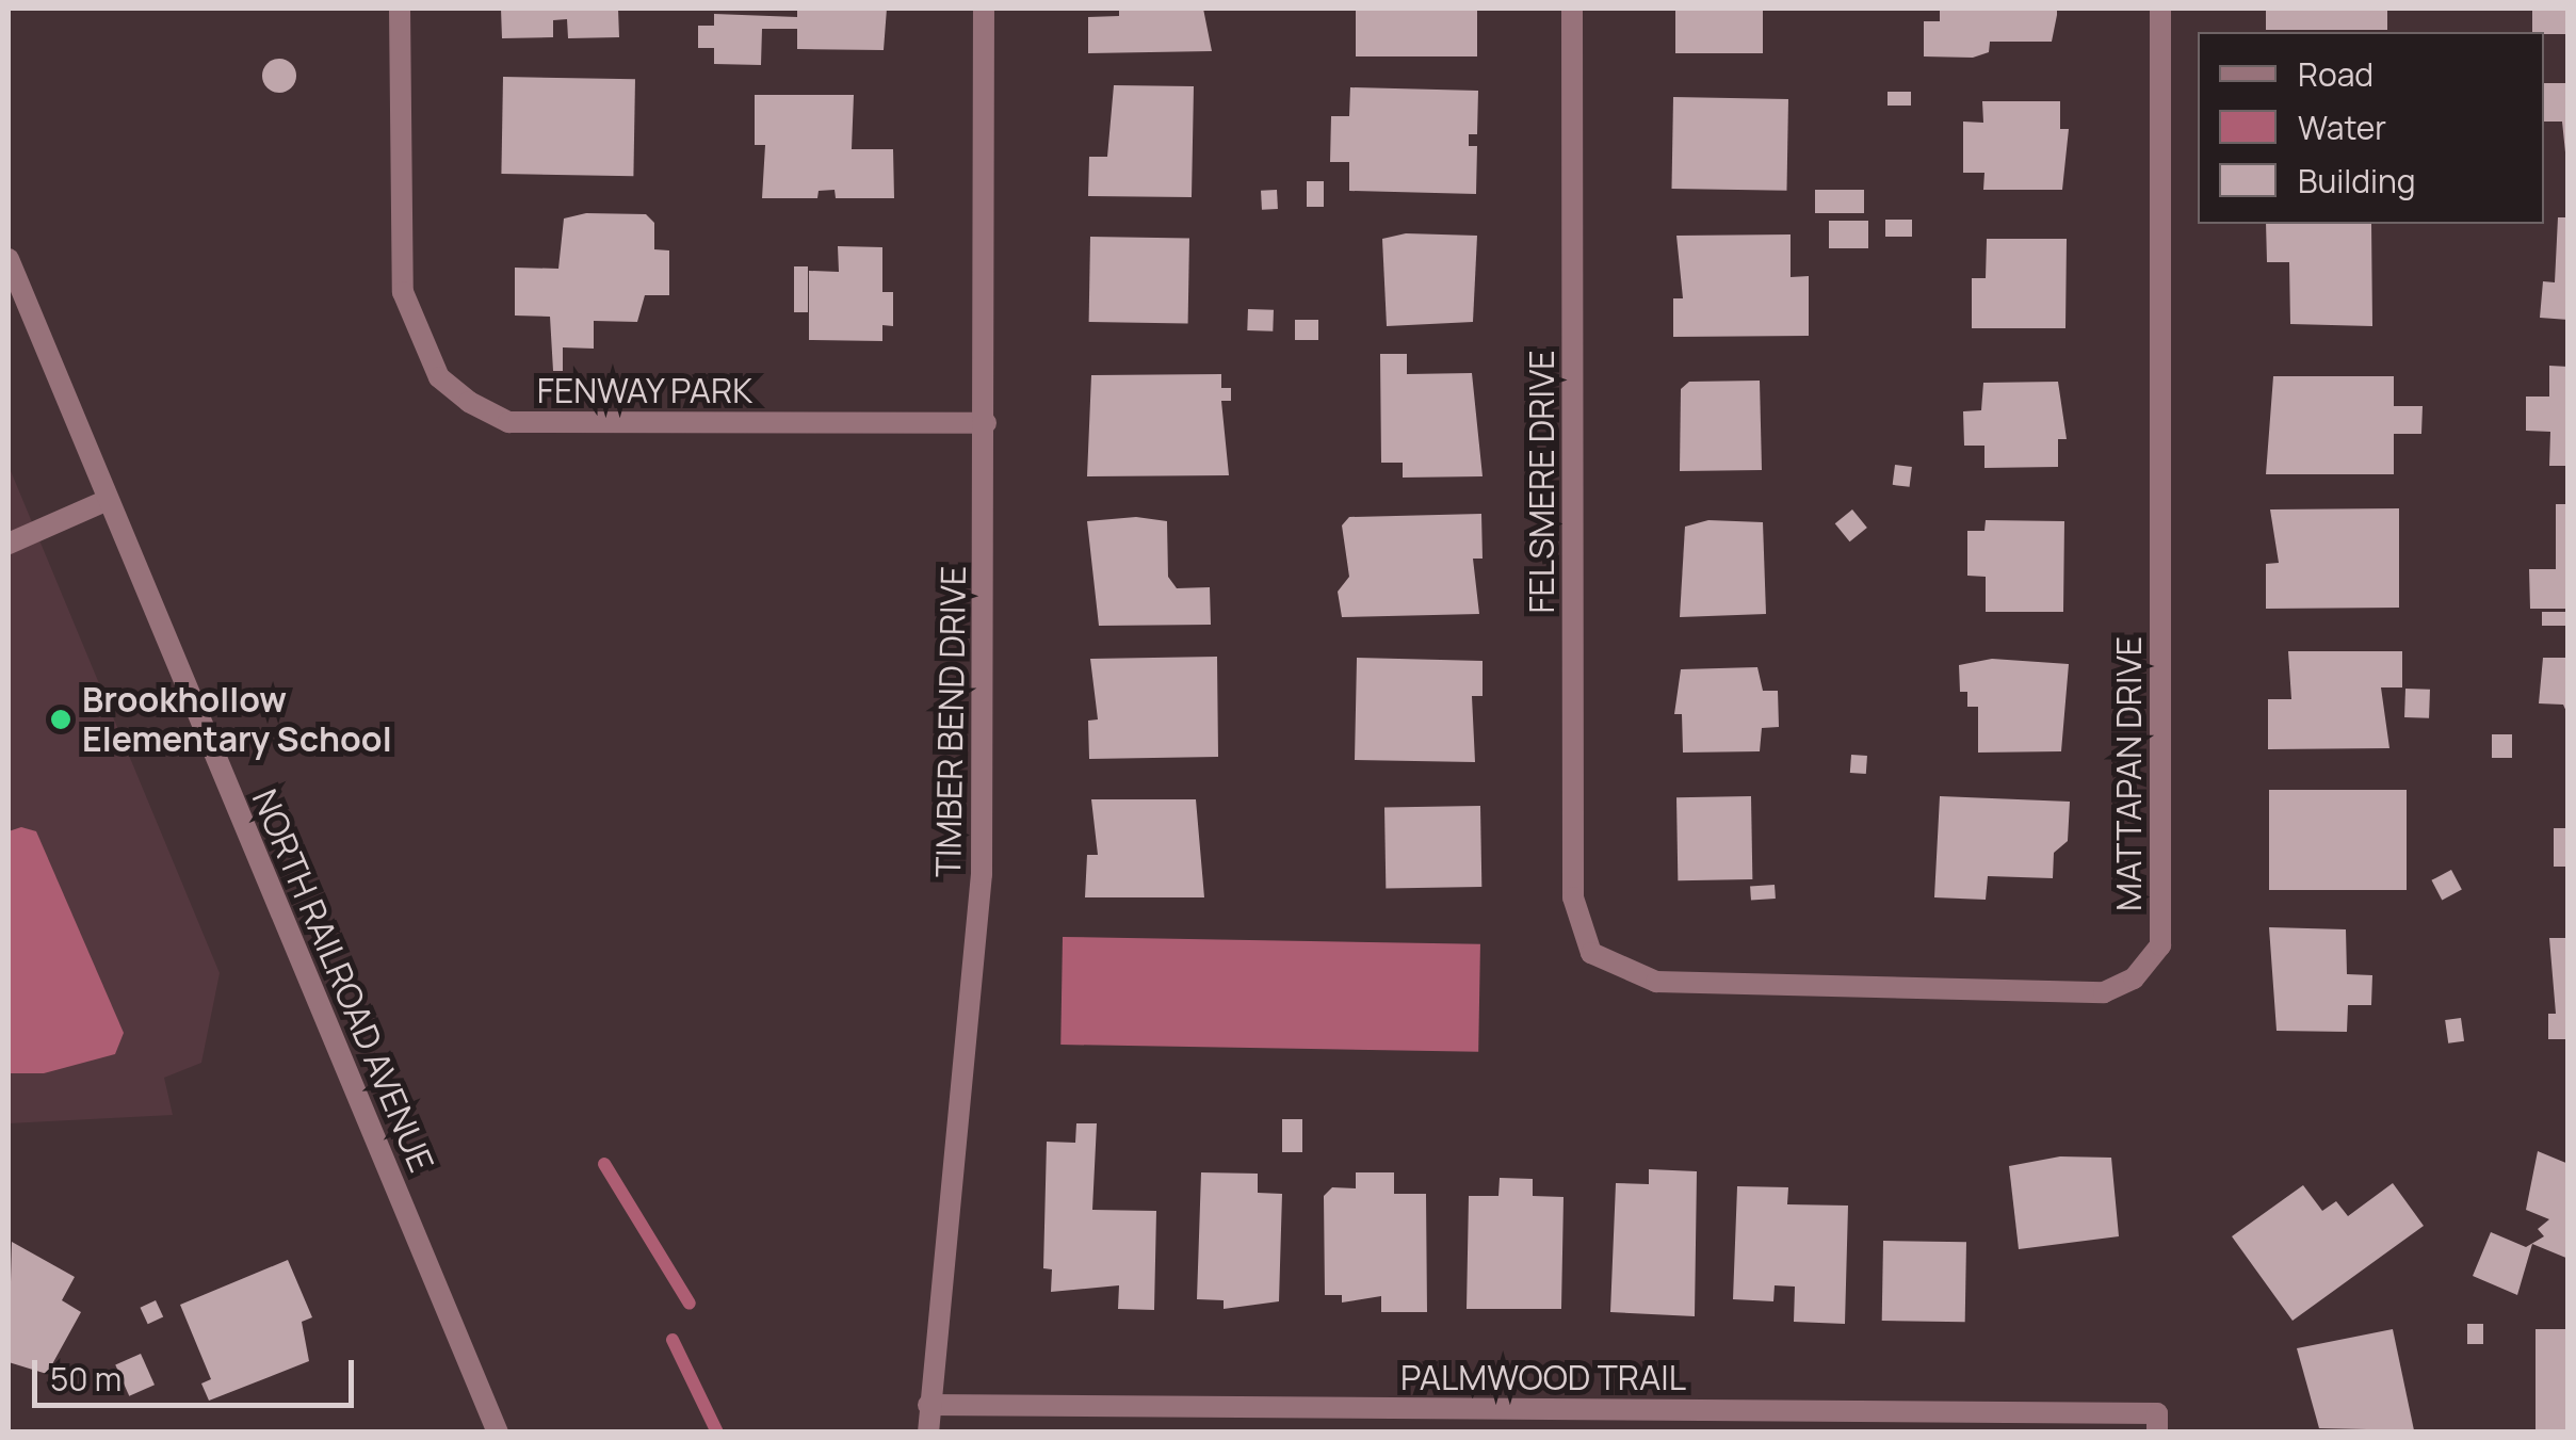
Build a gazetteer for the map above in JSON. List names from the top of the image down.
{
  "streets": {
    "street": [
      "FENWAY PARK",
      "FELSMERE DRIVE",
      "TIMBER BEND DRIVE",
      "MATTAPAN DRIVE",
      "NORTH RAILROAD AVENUE",
      "PALMWOOD TRAIL"
    ]
  },
  "crossings": [
    ["FENWAY PARK", "TIMBER BEND DRIVE"],
    ["FELSMERE DRIVE", "MATTAPAN DRIVE"],
    ["TIMBER BEND DRIVE", "PALMWOOD TRAIL"]
  ],
  "places": ["Brookhollow Elementary School"],
  "legend": ["Road", "Water", "Building"],
  "scale_bar": "50 m"
}
